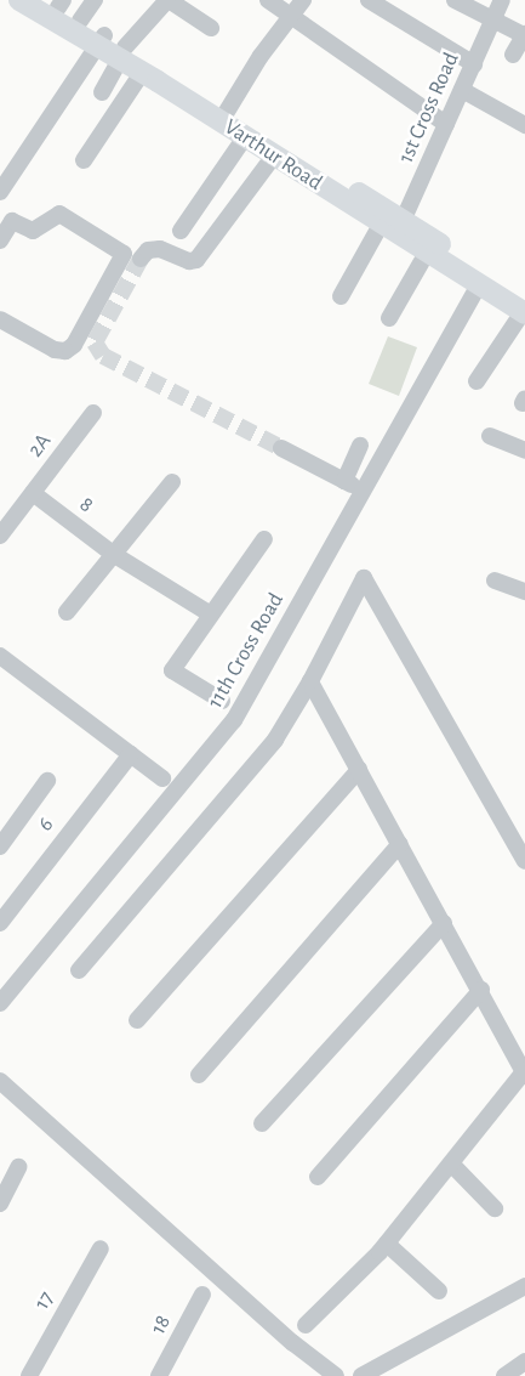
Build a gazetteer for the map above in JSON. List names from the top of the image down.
{
  "streets": {
    "main road": ["Varthur Road"],
    "street": [
      "1st Cross Road",
      "2A",
      "8",
      "11th Cross Road",
      "6",
      "17",
      "18"
    ]
  },
  "crossings": [
    ["1st Cross Road", "Varthur Road"],
    ["Varthur Road", "11th Cross Road"],
    ["2A", "8"]
  ]
}
